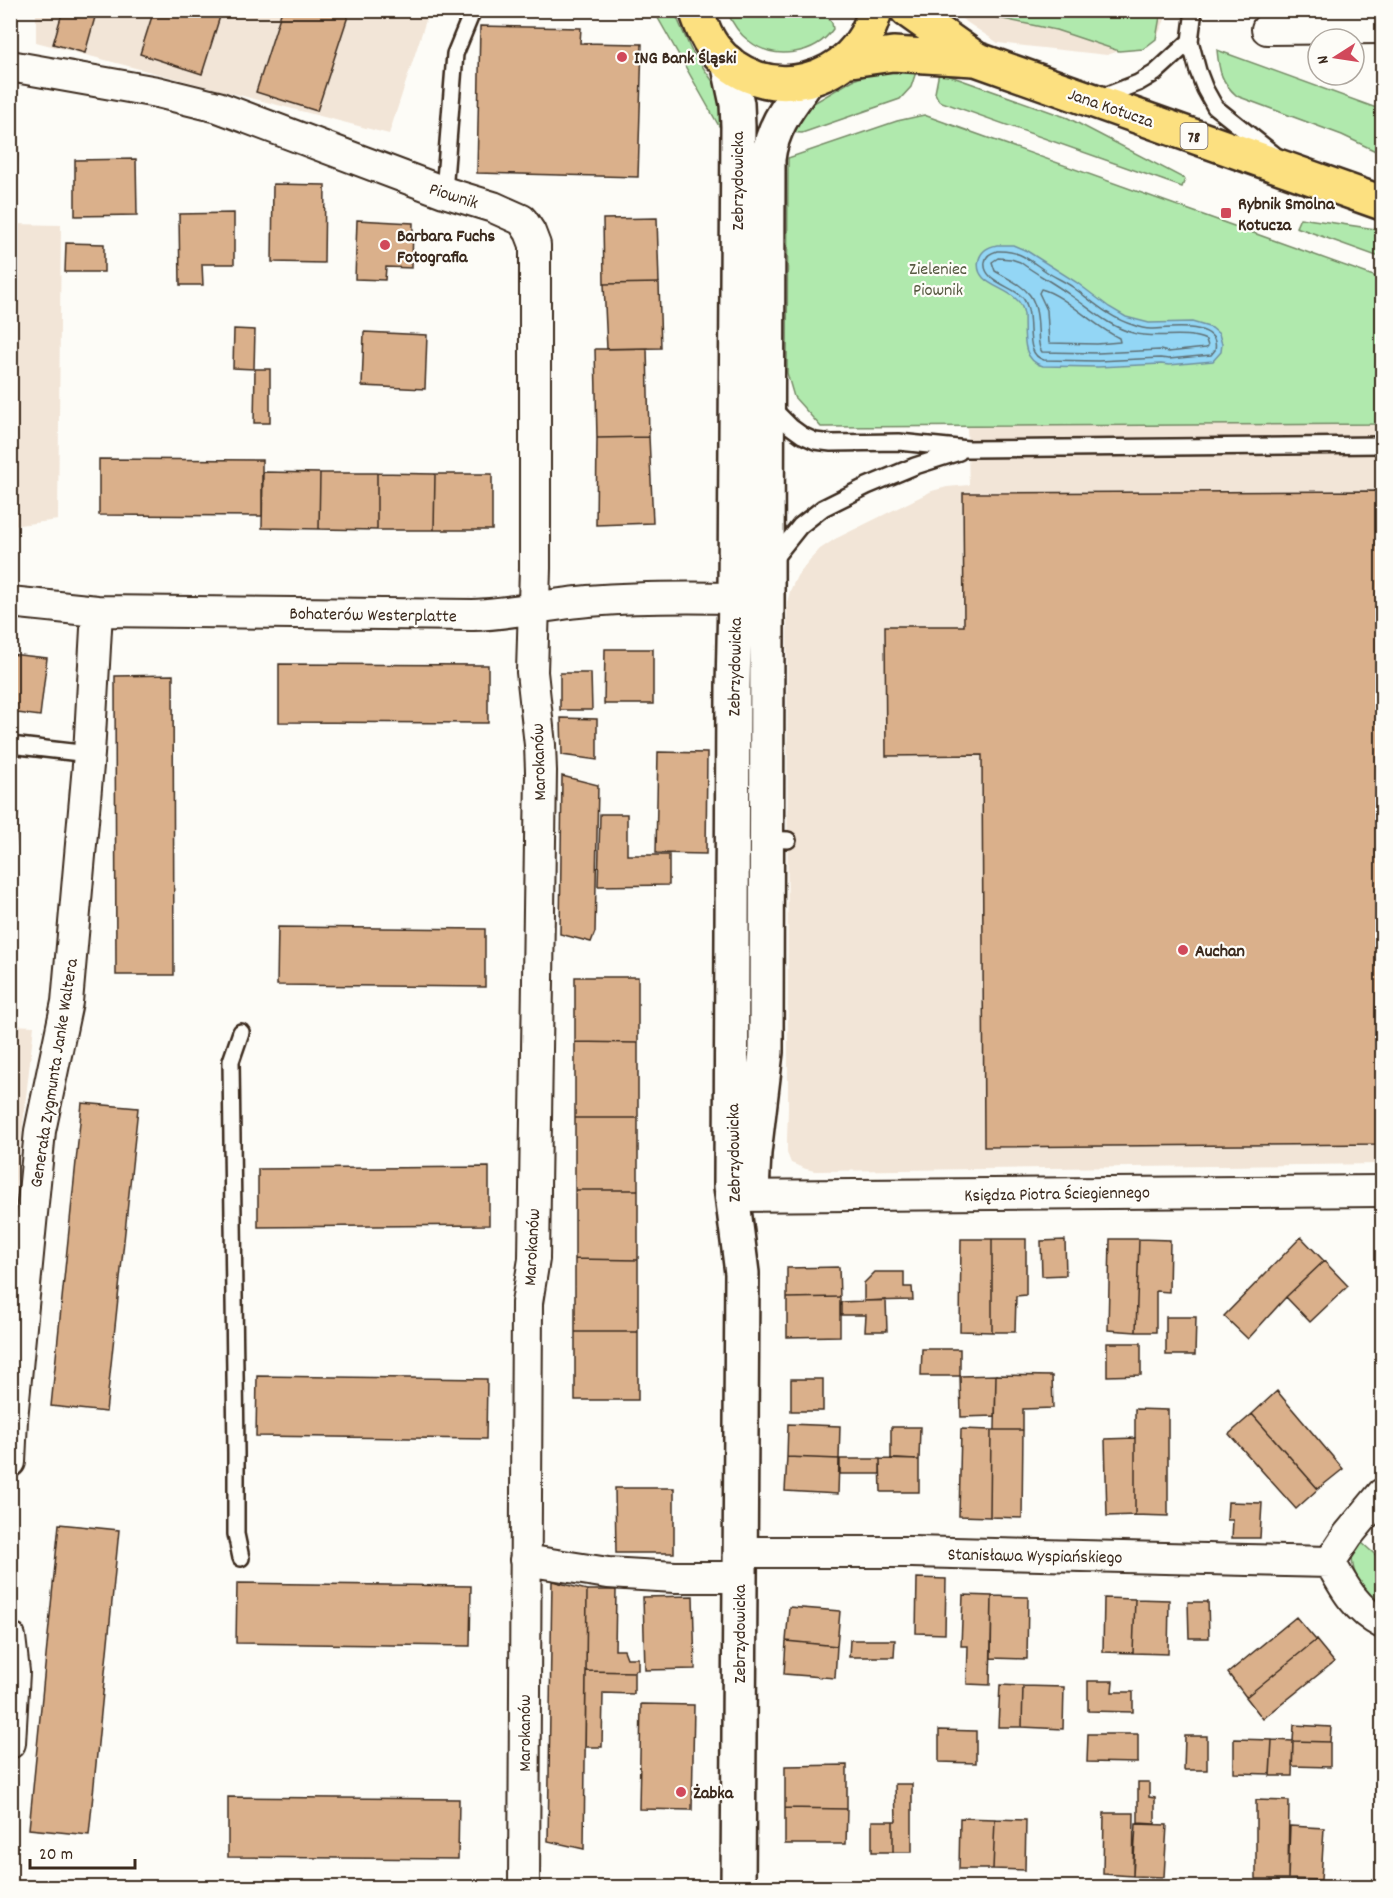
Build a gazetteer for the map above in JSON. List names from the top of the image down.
{
  "streets": {
    "main road": ["Jana Kotucza", "78"],
    "street": [
      "Zebrzydowicka",
      "Piownik",
      "Bohaterów Westerplatte",
      "Marokanów",
      "Generała Zygmunta Janke Waltera",
      "Księdza Piotra Ściegiennego",
      "Stanisława Wyspiańskiego"
    ]
  },
  "crossings": [
    ["Jana Kotucza", "78"],
    ["78", "Zebrzydowicka"],
    ["Zebrzydowicka", "Bohaterów Westerplatte"],
    ["Zebrzydowicka", "Księdza Piotra Ściegiennego"],
    ["Zebrzydowicka", "Stanisława Wyspiańskiego"],
    ["Piownik", "Bohaterów Westerplatte"],
    ["Piownik", "Marokanów"],
    ["Bohaterów Westerplatte", "Marokanów"],
    ["Bohaterów Westerplatte", "Generała Zygmunta Janke Waltera"],
    ["Marokanów", "Stanisława Wyspiańskiego"]
  ],
  "parks": ["Zieleniec Piownik"],
  "places": {
    "other": [
      "ING Bank Śląski",
      "Barbara Fuchs Fotografia",
      "Auchan",
      "Żabka"
    ],
    "transit": ["Rybnik Smolna Kotucza"]
  },
  "scale_bar": "20 m",
  "north": "left"
}
